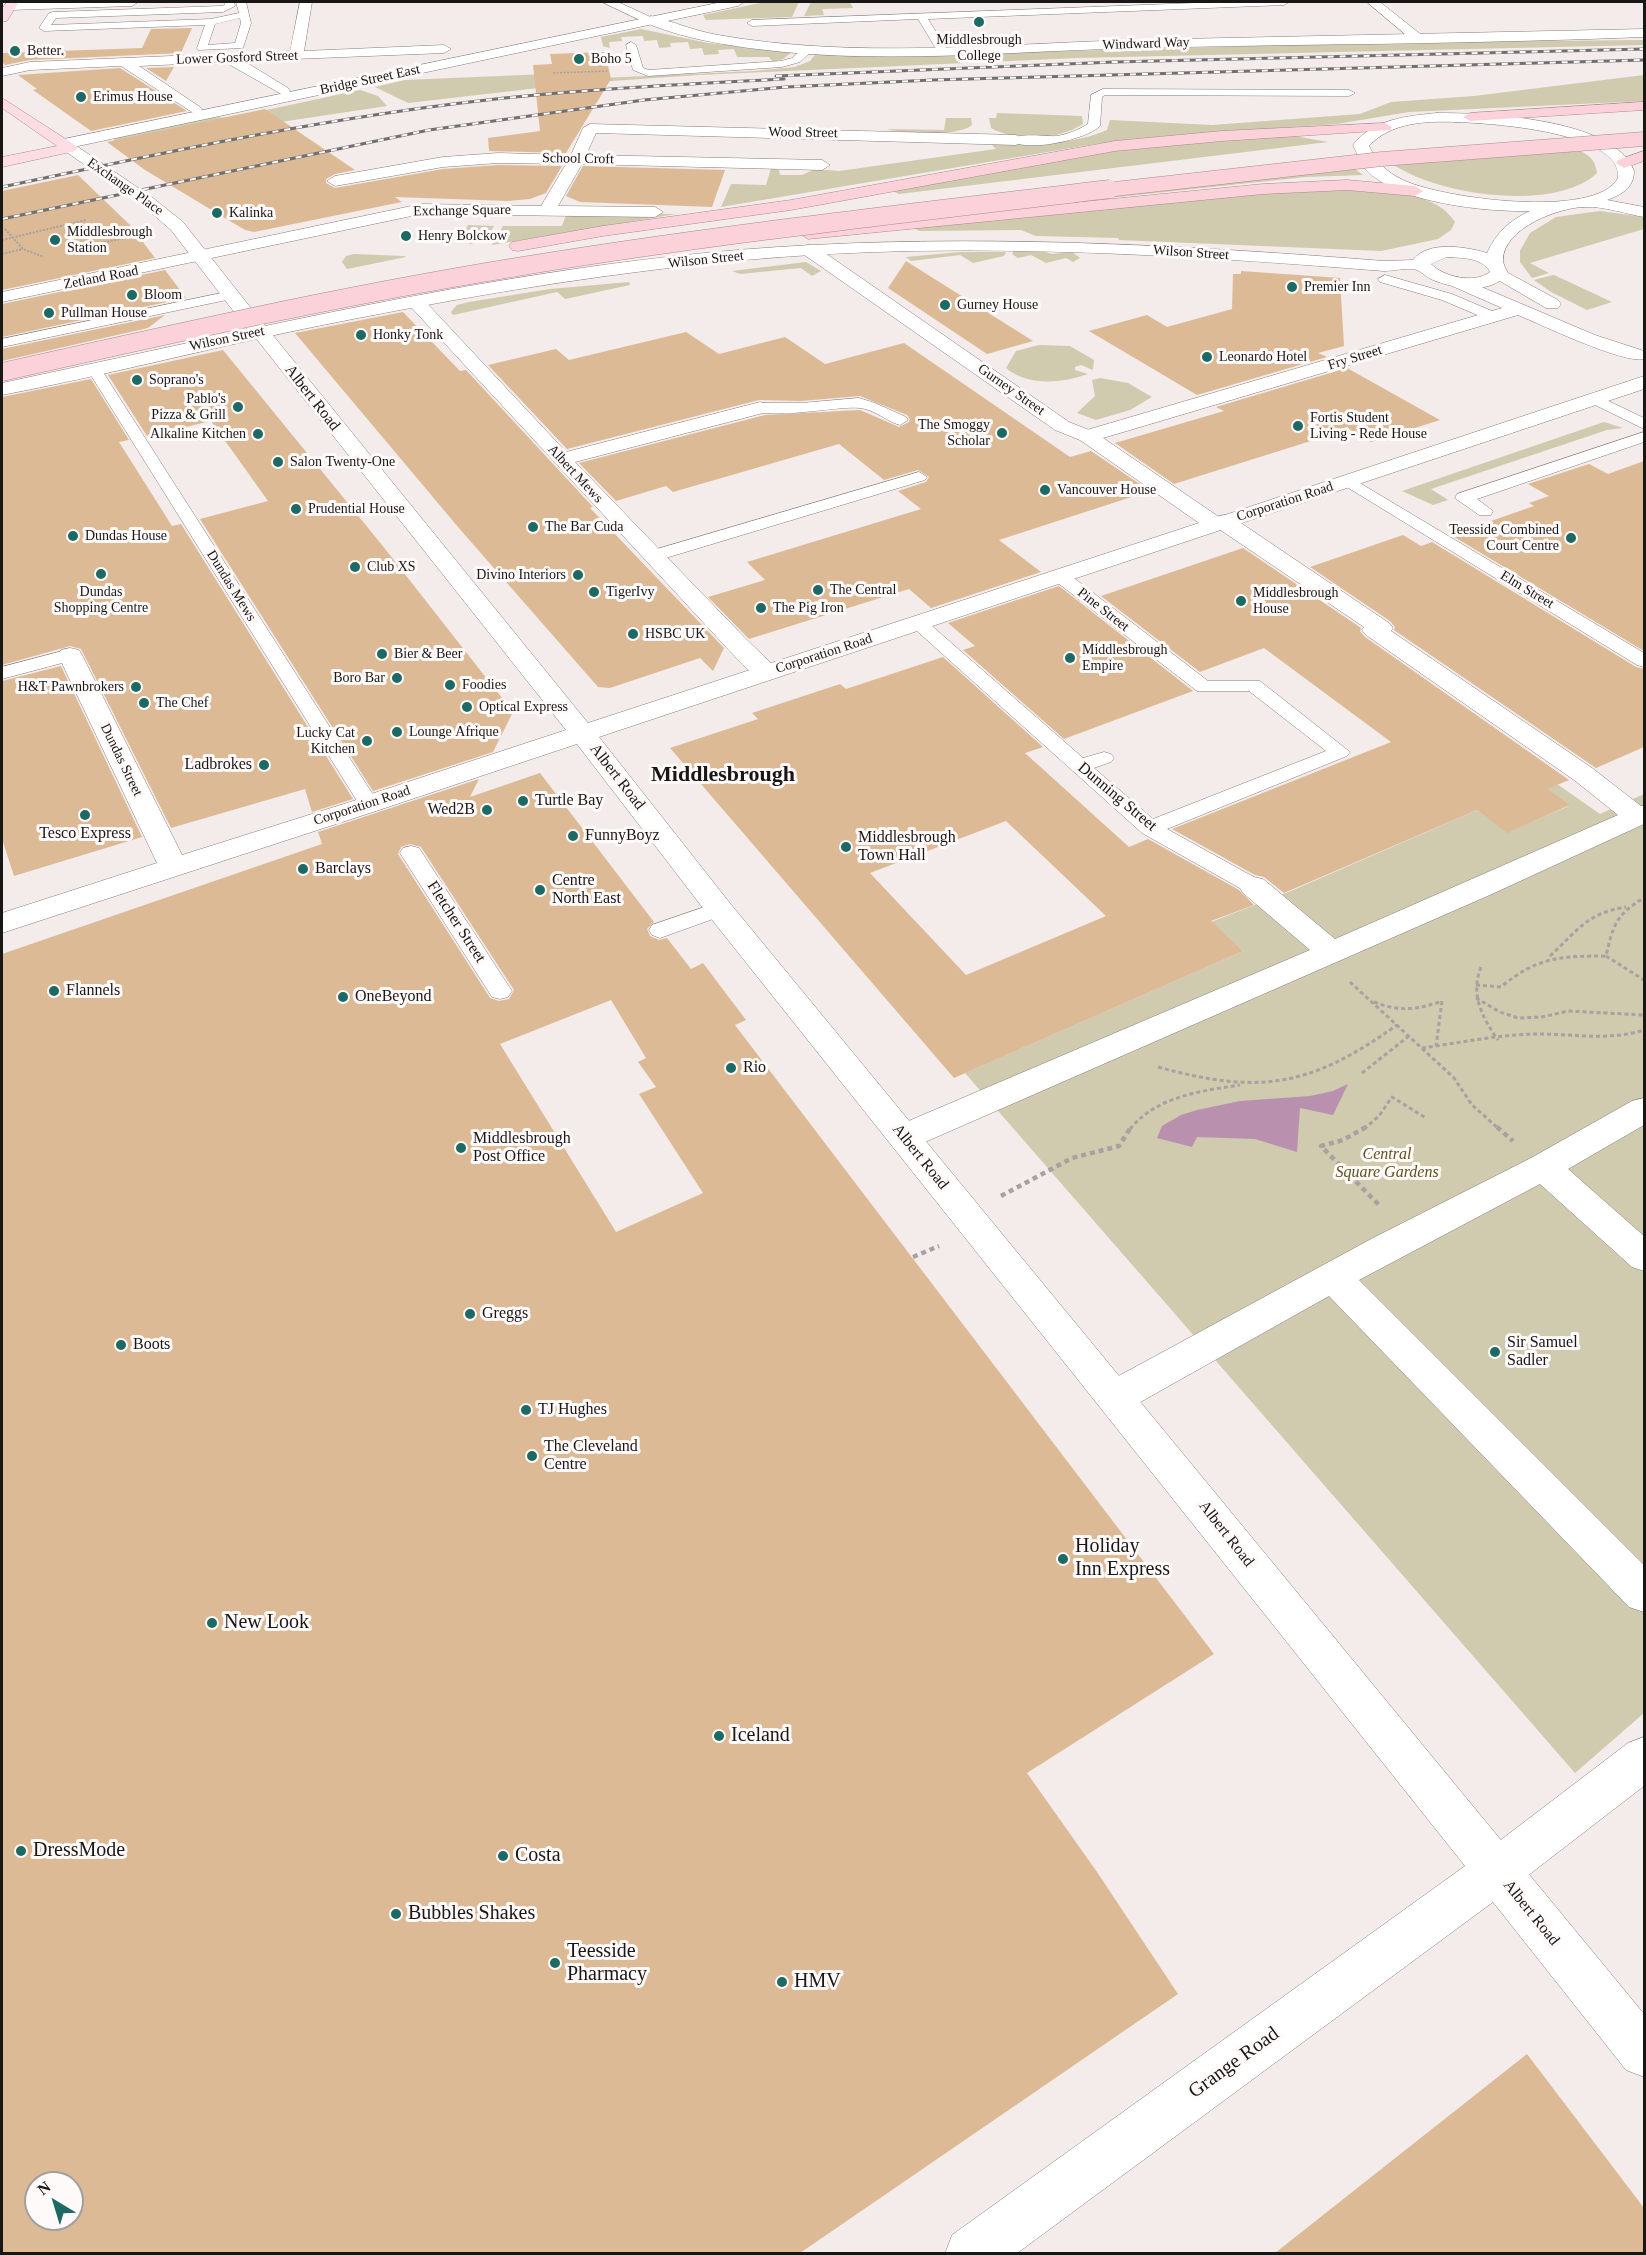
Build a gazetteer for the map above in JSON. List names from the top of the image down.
{
  "streets": {
    "street": [
      "Windward Way",
      "Lower Gosford Street",
      "Bridge Street East",
      "Wood Street",
      "School Croft",
      "Exchange Place",
      "Exchange Square",
      "Wilson Street",
      "Zetland Road",
      "Fry Street",
      "Gurney Street",
      "Albert Road",
      "Albert Mews",
      "Corporation Road",
      "Dundas Street",
      "Dunning Street",
      "Grange Road"
    ],
    "lane": [
      "Dundas Mews",
      "Elm Street",
      "Pine Street",
      "Fletcher Street"
    ]
  },
  "crossings": [
    ["Windward Way", "Bridge Street East"],
    ["Lower Gosford Street", "Bridge Street East"],
    ["Bridge Street East", "Exchange Place"],
    ["Wood Street", "School Croft"],
    ["Exchange Place", "Exchange Square"],
    ["Exchange Place", "Zetland Road"],
    ["Exchange Place", "Albert Road"],
    ["Exchange Square", "Zetland Road"],
    ["Exchange Square", "Albert Road"],
    ["Wilson Street", "Gurney Street"],
    ["Wilson Street", "Albert Road"],
    ["Wilson Street", "Albert Mews"],
    ["Wilson Street", "Dundas Mews"],
    ["Zetland Road", "Albert Road"],
    ["Fry Street", "Gurney Street"],
    ["Gurney Street", "Corporation Road"],
    ["Albert Road", "Corporation Road"],
    ["Albert Road", "Grange Road"],
    ["Albert Mews", "Corporation Road"],
    ["Corporation Road", "Dundas Mews"],
    ["Corporation Road", "Elm Street"],
    ["Corporation Road", "Pine Street"],
    ["Corporation Road", "Dundas Street"],
    ["Corporation Road", "Dunning Street"],
    ["Pine Street", "Dunning Street"]
  ],
  "districts": ["Middlesbrough"],
  "parks": ["Central Square Gardens"],
  "places": [
    "Middlesbrough College",
    "Better.",
    "Boho 5",
    "Erimus House",
    "Kalinka",
    "Henry Bolckow",
    "Middlesbrough Station",
    "Premier Inn",
    "Bloom",
    "Gurney House",
    "Pullman House",
    "Honky Tonk",
    "Leonardo Hotel",
    "Soprano's",
    "Pablo's Pizza & Grill",
    "Fortis Student Living - Rede House",
    "The Smoggy Scholar",
    "Alkaline Kitchen",
    "Salon Twenty-One",
    "Vancouver House",
    "Prudential House",
    "The Bar Cuda",
    "Dundas House",
    "Teesside Combined Court Centre",
    "Club XS",
    "Dundas Shopping Centre",
    "Divino Interiors",
    "The Central",
    "TigerIvy",
    "Middlesbrough House",
    "The Pig Iron",
    "HSBC UK",
    "Bier & Beer",
    "Middlesbrough Empire",
    "Boro Bar",
    "Foodies",
    "H&T Pawnbrokers",
    "The Chef",
    "Optical Express",
    "Lounge Afrique",
    "Lucky Cat Kitchen",
    "Ladbrokes",
    "Turtle Bay",
    "Wed2B",
    "Tesco Express",
    "FunnyBoyz",
    "Middlesbrough Town Hall",
    "Barclays",
    "Centre North East",
    "Flannels",
    "OneBeyond",
    "Rio",
    "Middlesbrough Post Office",
    "Greggs",
    "Boots",
    "Sir Samuel Sadler",
    "TJ Hughes",
    "The Cleveland Centre",
    "Holiday Inn Express",
    "New Look",
    "Iceland",
    "DressMode",
    "Costa",
    "Bubbles Shakes",
    "Teesside Pharmacy",
    "HMV"
  ],
  "north": "top left"
}
